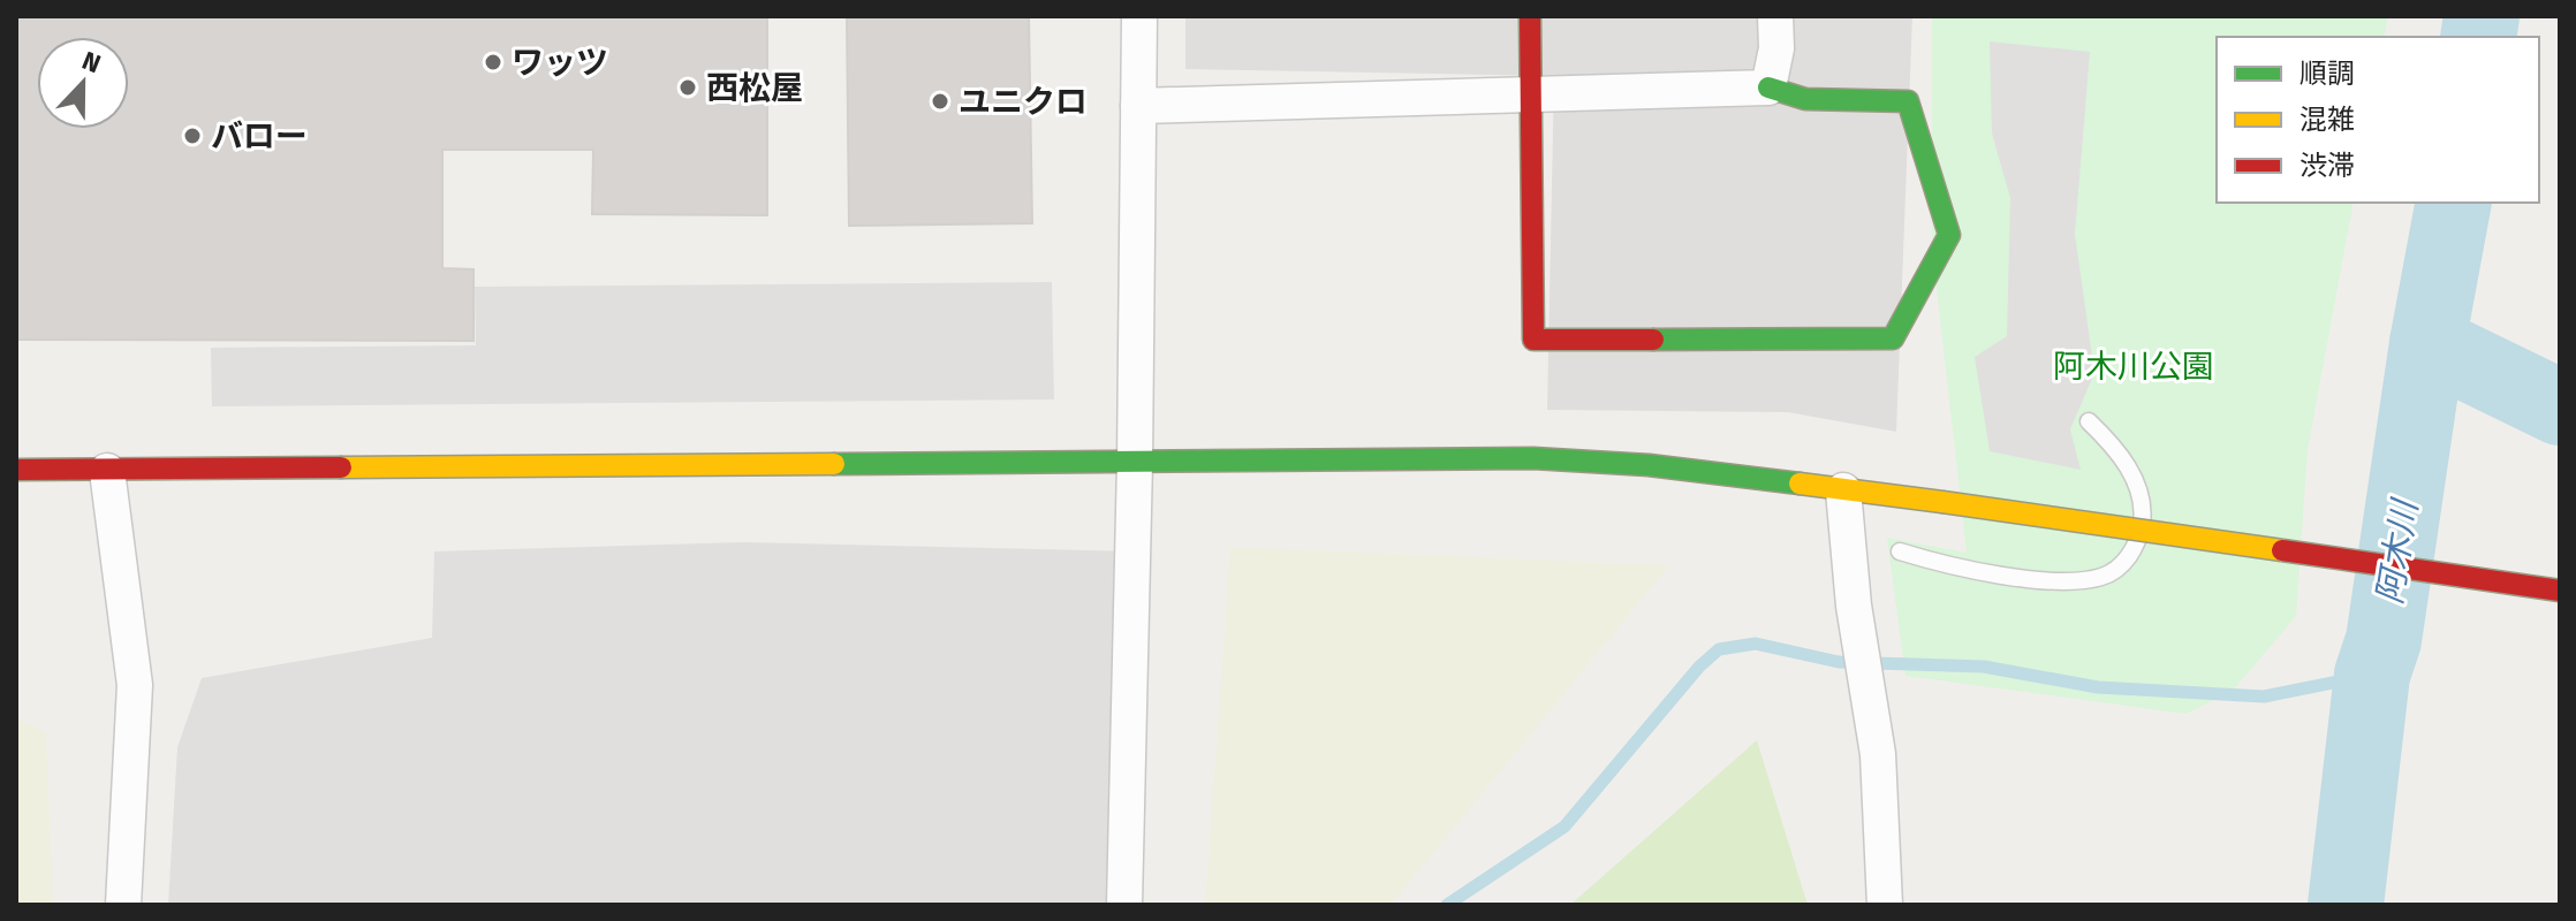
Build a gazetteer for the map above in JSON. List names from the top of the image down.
{
  "water": ["阿木川"],
  "parks": ["阿木川公園"],
  "places": [
    "ワッツ",
    "西松屋",
    "ユニクロ",
    "バロー"
  ],
  "legend": ["順調", "混雑", "渋滞"],
  "north": "top"
}
